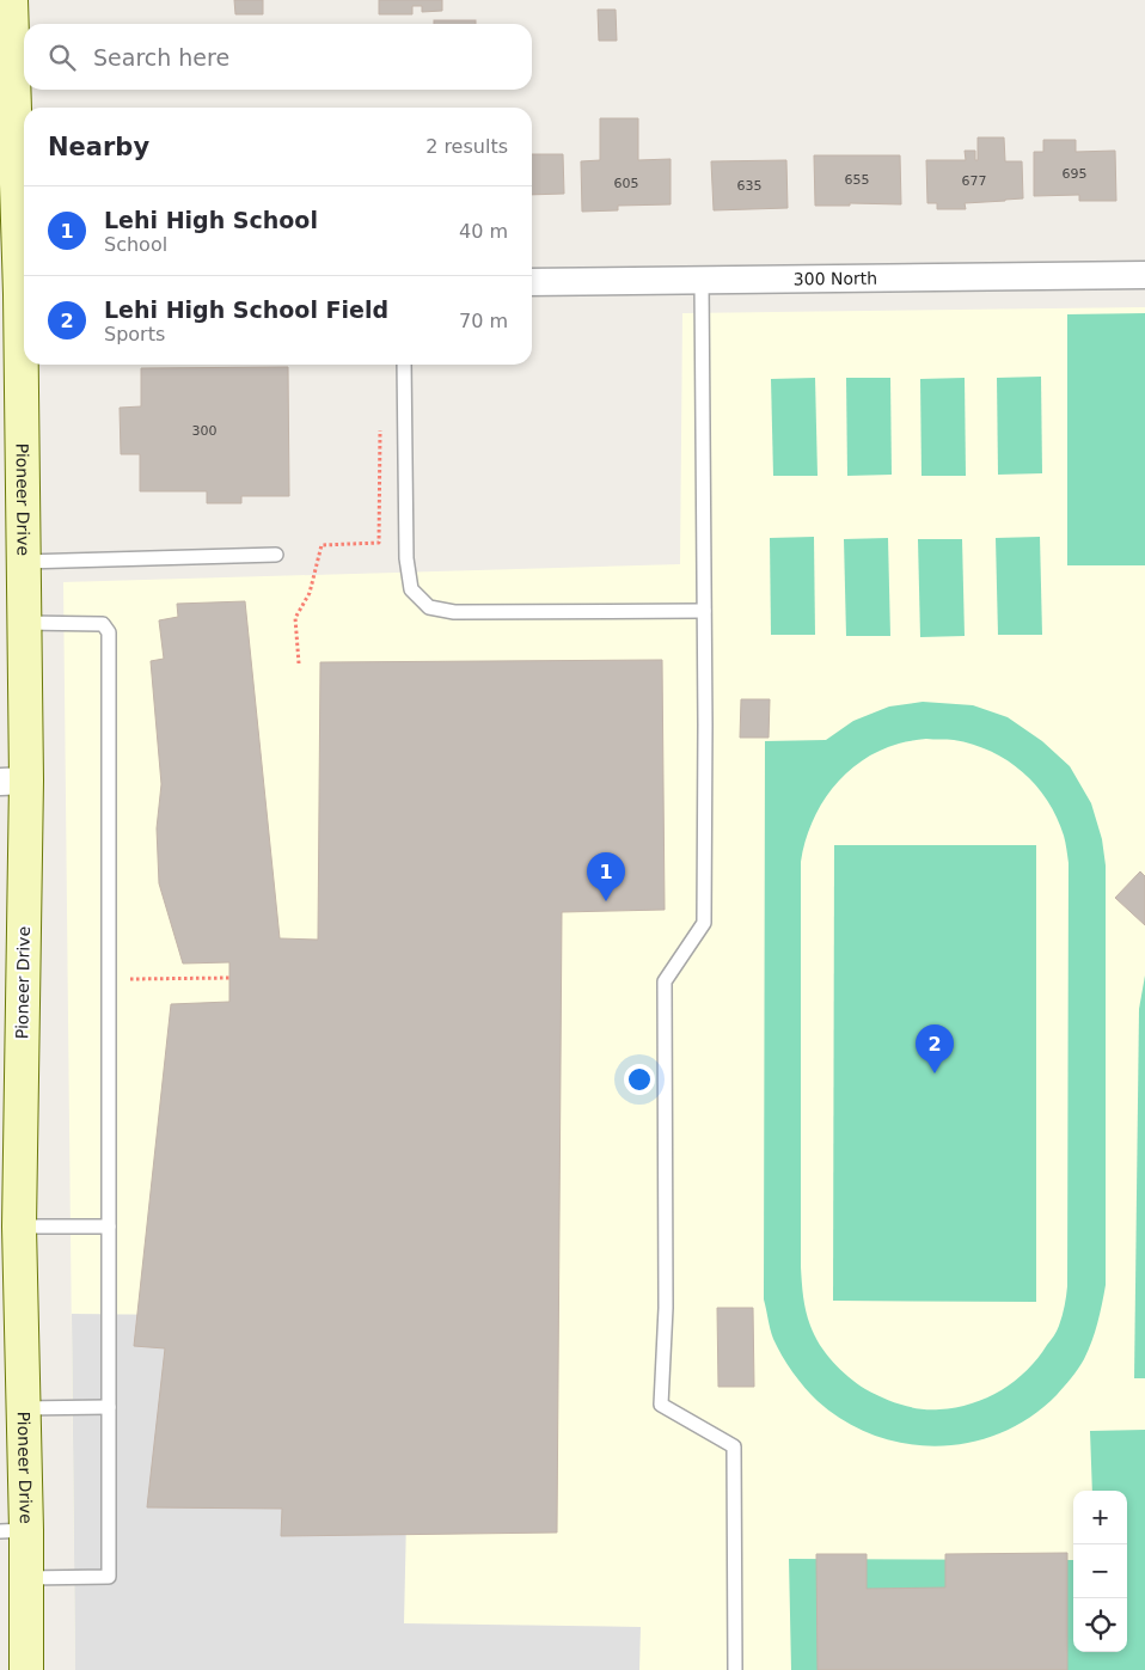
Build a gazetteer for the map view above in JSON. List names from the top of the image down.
{
  "streets": {
    "street": ["300 North", "Pioneer Drive"]
  },
  "house_numbers": [
    "695",
    "655",
    "677",
    "605",
    "635",
    "300"
  ],
  "page": {
    "search": "Search here",
    "heading": ["Nearby", "2 results"],
    "list": [
      {
        "mark": "1",
        "name": "Lehi High School",
        "note": "School",
        "value": "40 m"
      },
      {
        "mark": "2",
        "name": "Lehi High School Field",
        "note": "Sports",
        "value": "70 m"
      }
    ],
    "pins": ["1", "2"],
    "map_buttons": ["+", "−"]
  }
}
